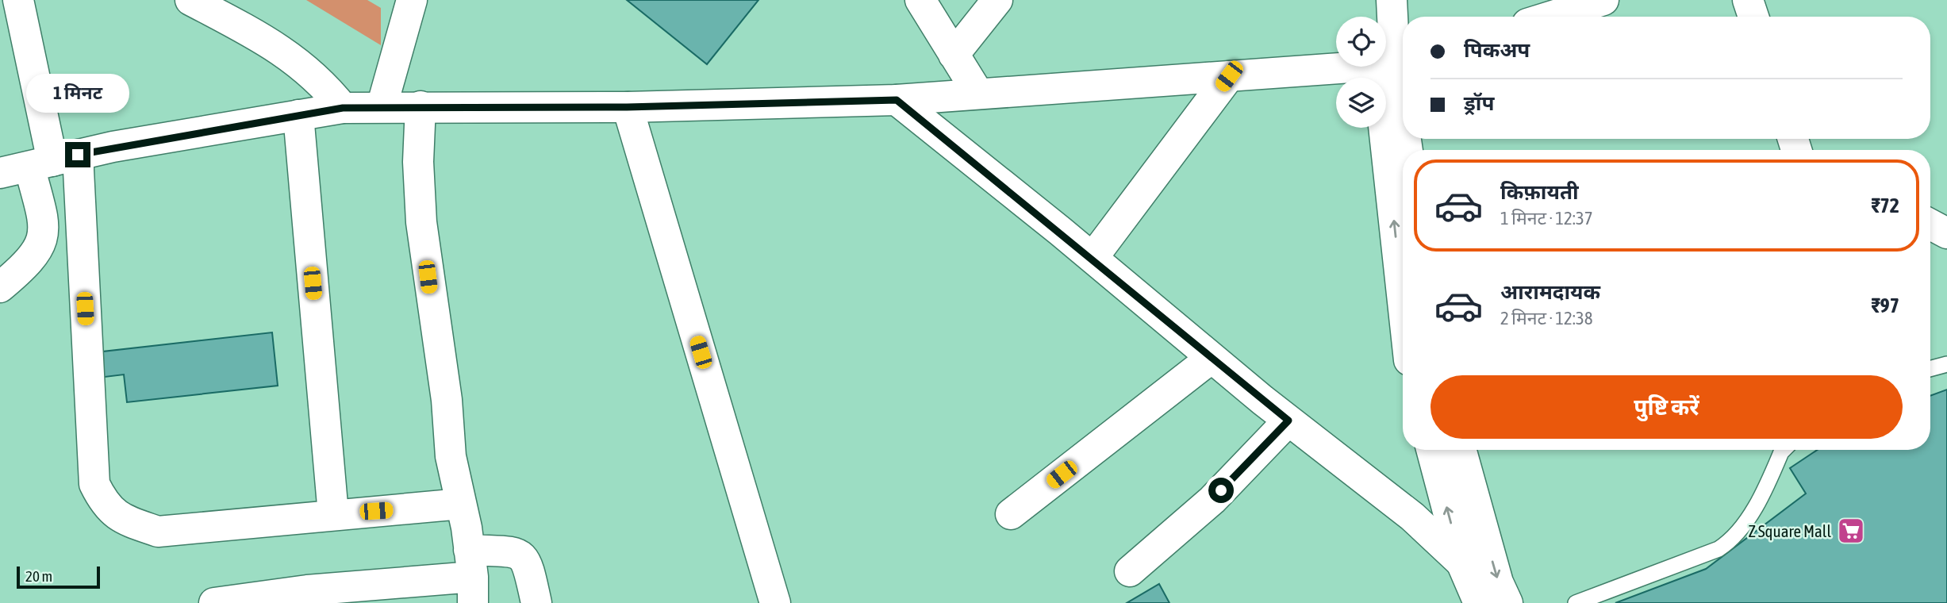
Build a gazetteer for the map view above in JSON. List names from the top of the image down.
{
  "places": {
    "supermarket": ["Z Square Mall"]
  },
  "scale_bar": "20 m",
  "page": {
    "banner": ["पिकअप", "ड्रॉप"],
    "bubble": "1 मिनट",
    "list": [
      {
        "name": "किफ़ायती",
        "note": "1 मिनट · 12:37",
        "value": "₹72"
      },
      {
        "name": "आरामदायक",
        "note": "2 मिनट · 12:38",
        "value": "₹97"
      }
    ],
    "buttons": "पुष्टि करें",
    "scale": "20 m"
  }
}
